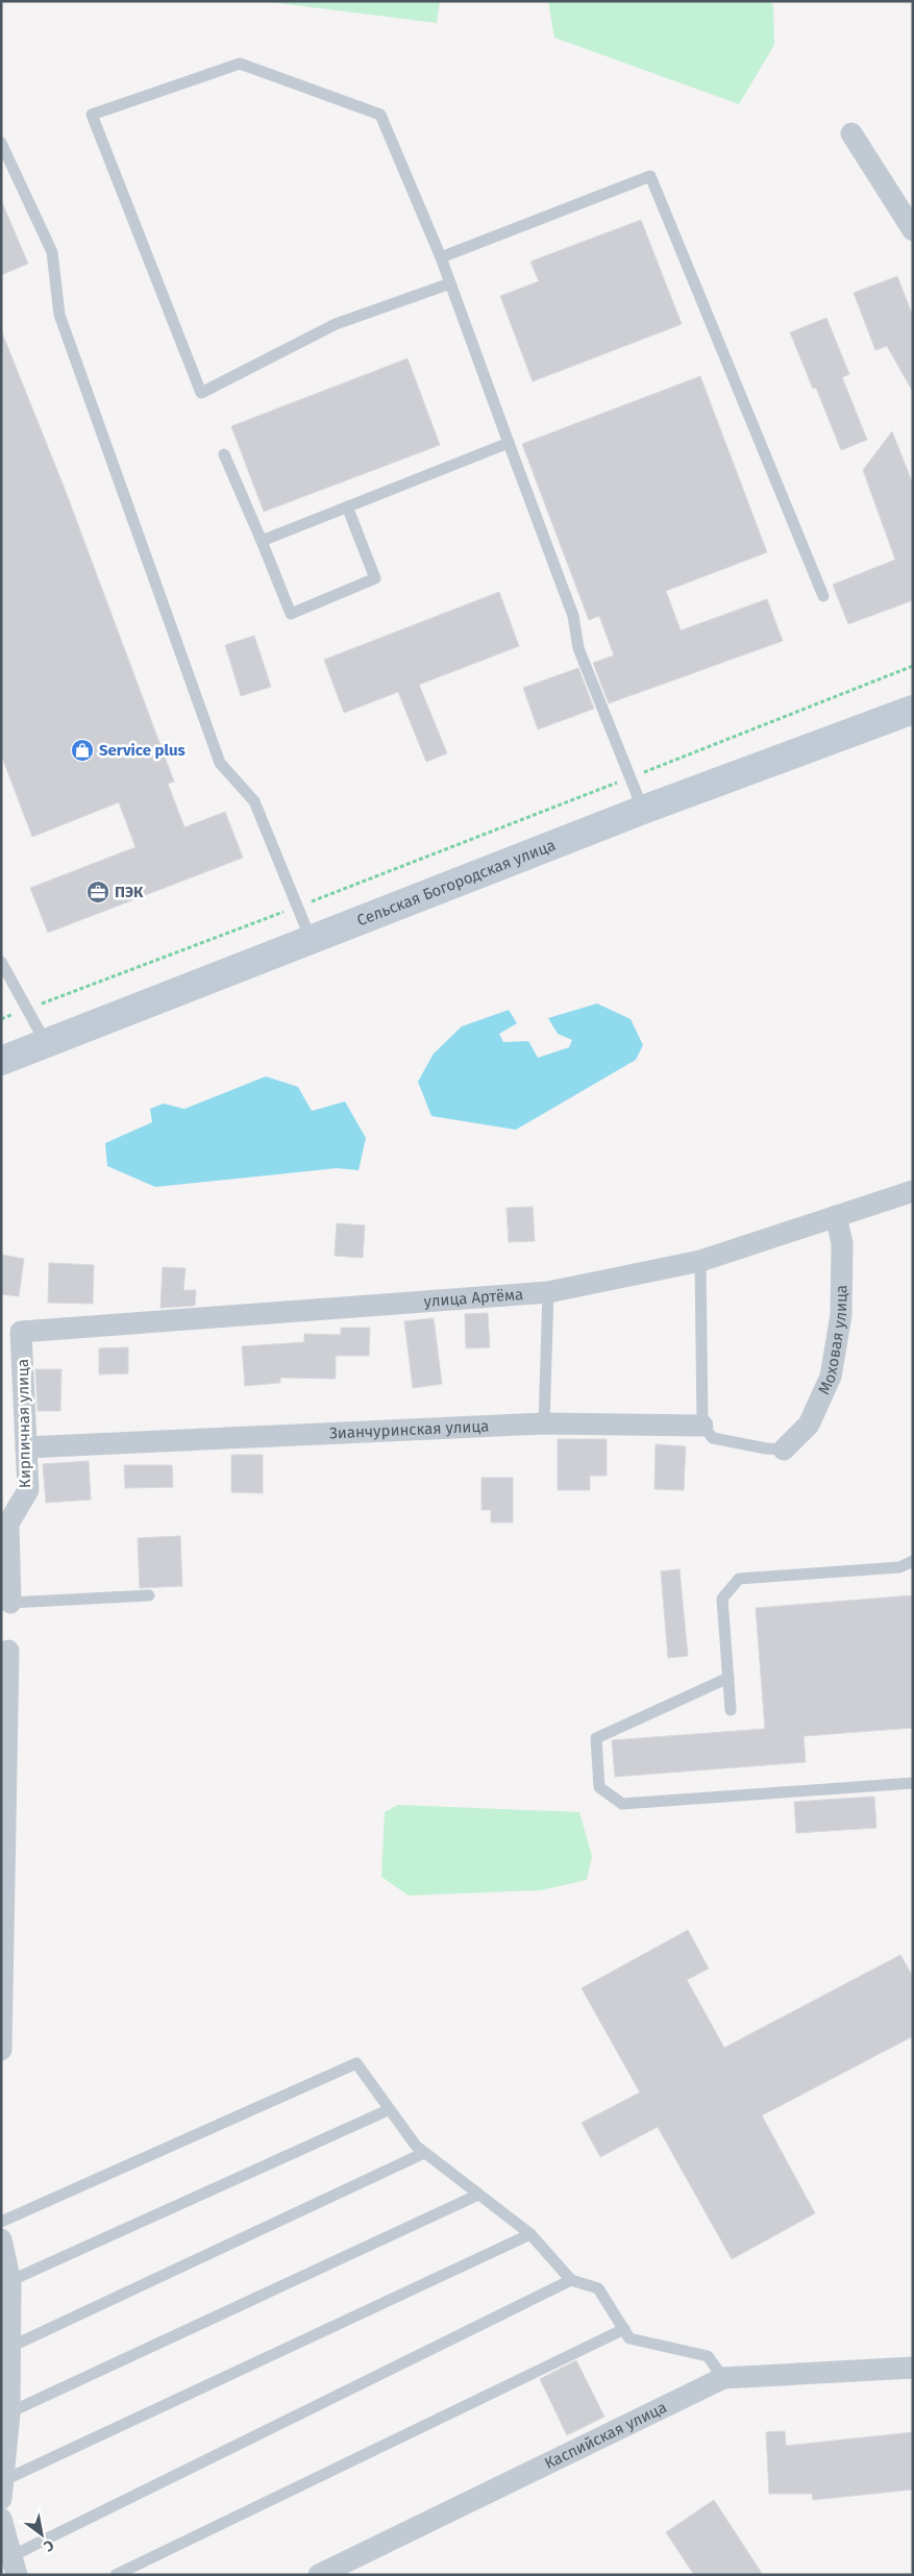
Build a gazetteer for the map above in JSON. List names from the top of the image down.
{
  "streets": {
    "main road": ["Сельская Богородская улица"],
    "street": [
      "улица Артёма",
      "Моховая улица",
      "Кирпичная улица",
      "Зианчуринская улица",
      "Каспийская улица"
    ]
  },
  "crossings": [
    ["улица Артёма", "Моховая улица"],
    ["улица Артёма", "Кирпичная улица"],
    ["Кирпичная улица", "Зианчуринская улица"]
  ],
  "places": {
    "shop": ["Service plus"],
    "office": ["ПЭК"]
  },
  "north": "bottom right"
}
